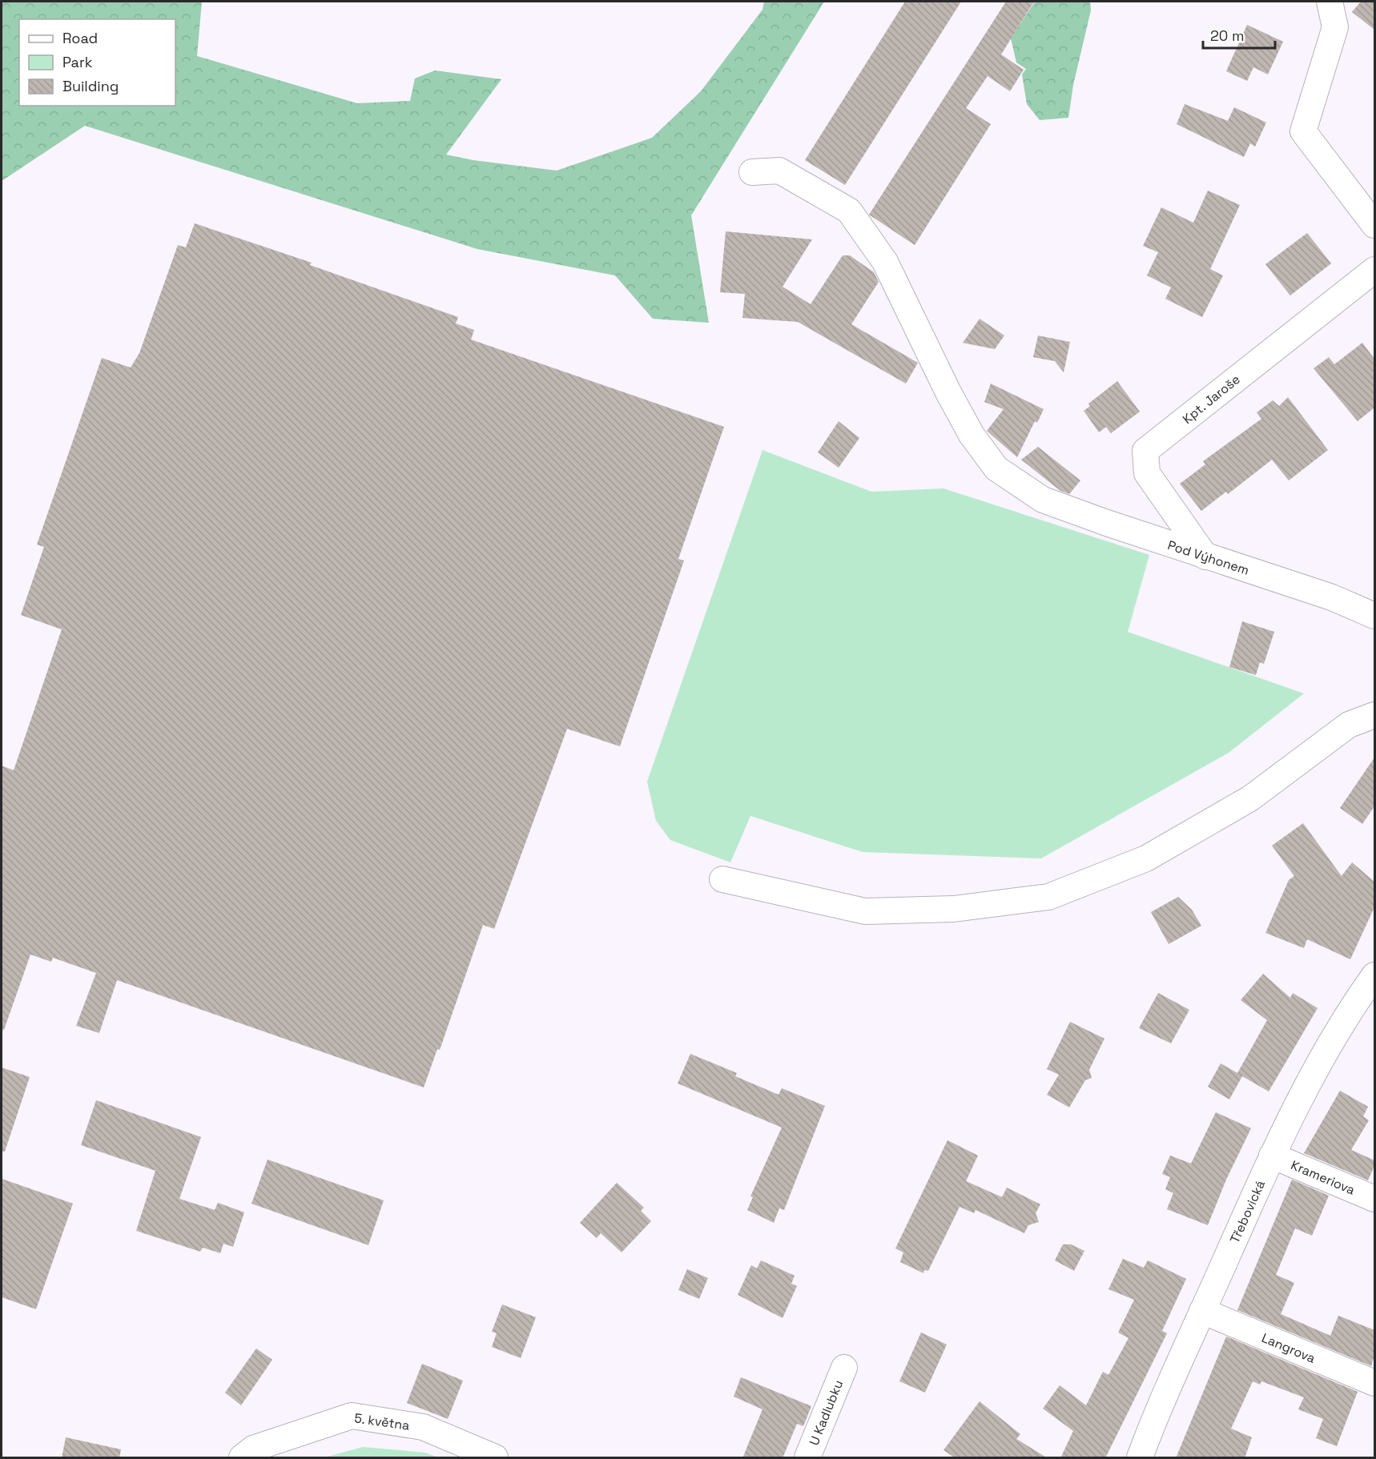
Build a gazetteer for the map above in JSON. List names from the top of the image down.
{
  "streets": {
    "street": [
      "Kpt. Jaroše",
      "Pod Výhonem",
      "Krameriova",
      "Třebovická",
      "Langrova",
      "U Kadlubku",
      "5. května"
    ]
  },
  "crossings": [
    ["Kpt. Jaroše", "Pod Výhonem"],
    ["Krameriova", "Třebovická"],
    ["Třebovická", "Langrova"]
  ],
  "legend": ["Road", "Park", "Building"],
  "scale_bar": "20 m"
}
